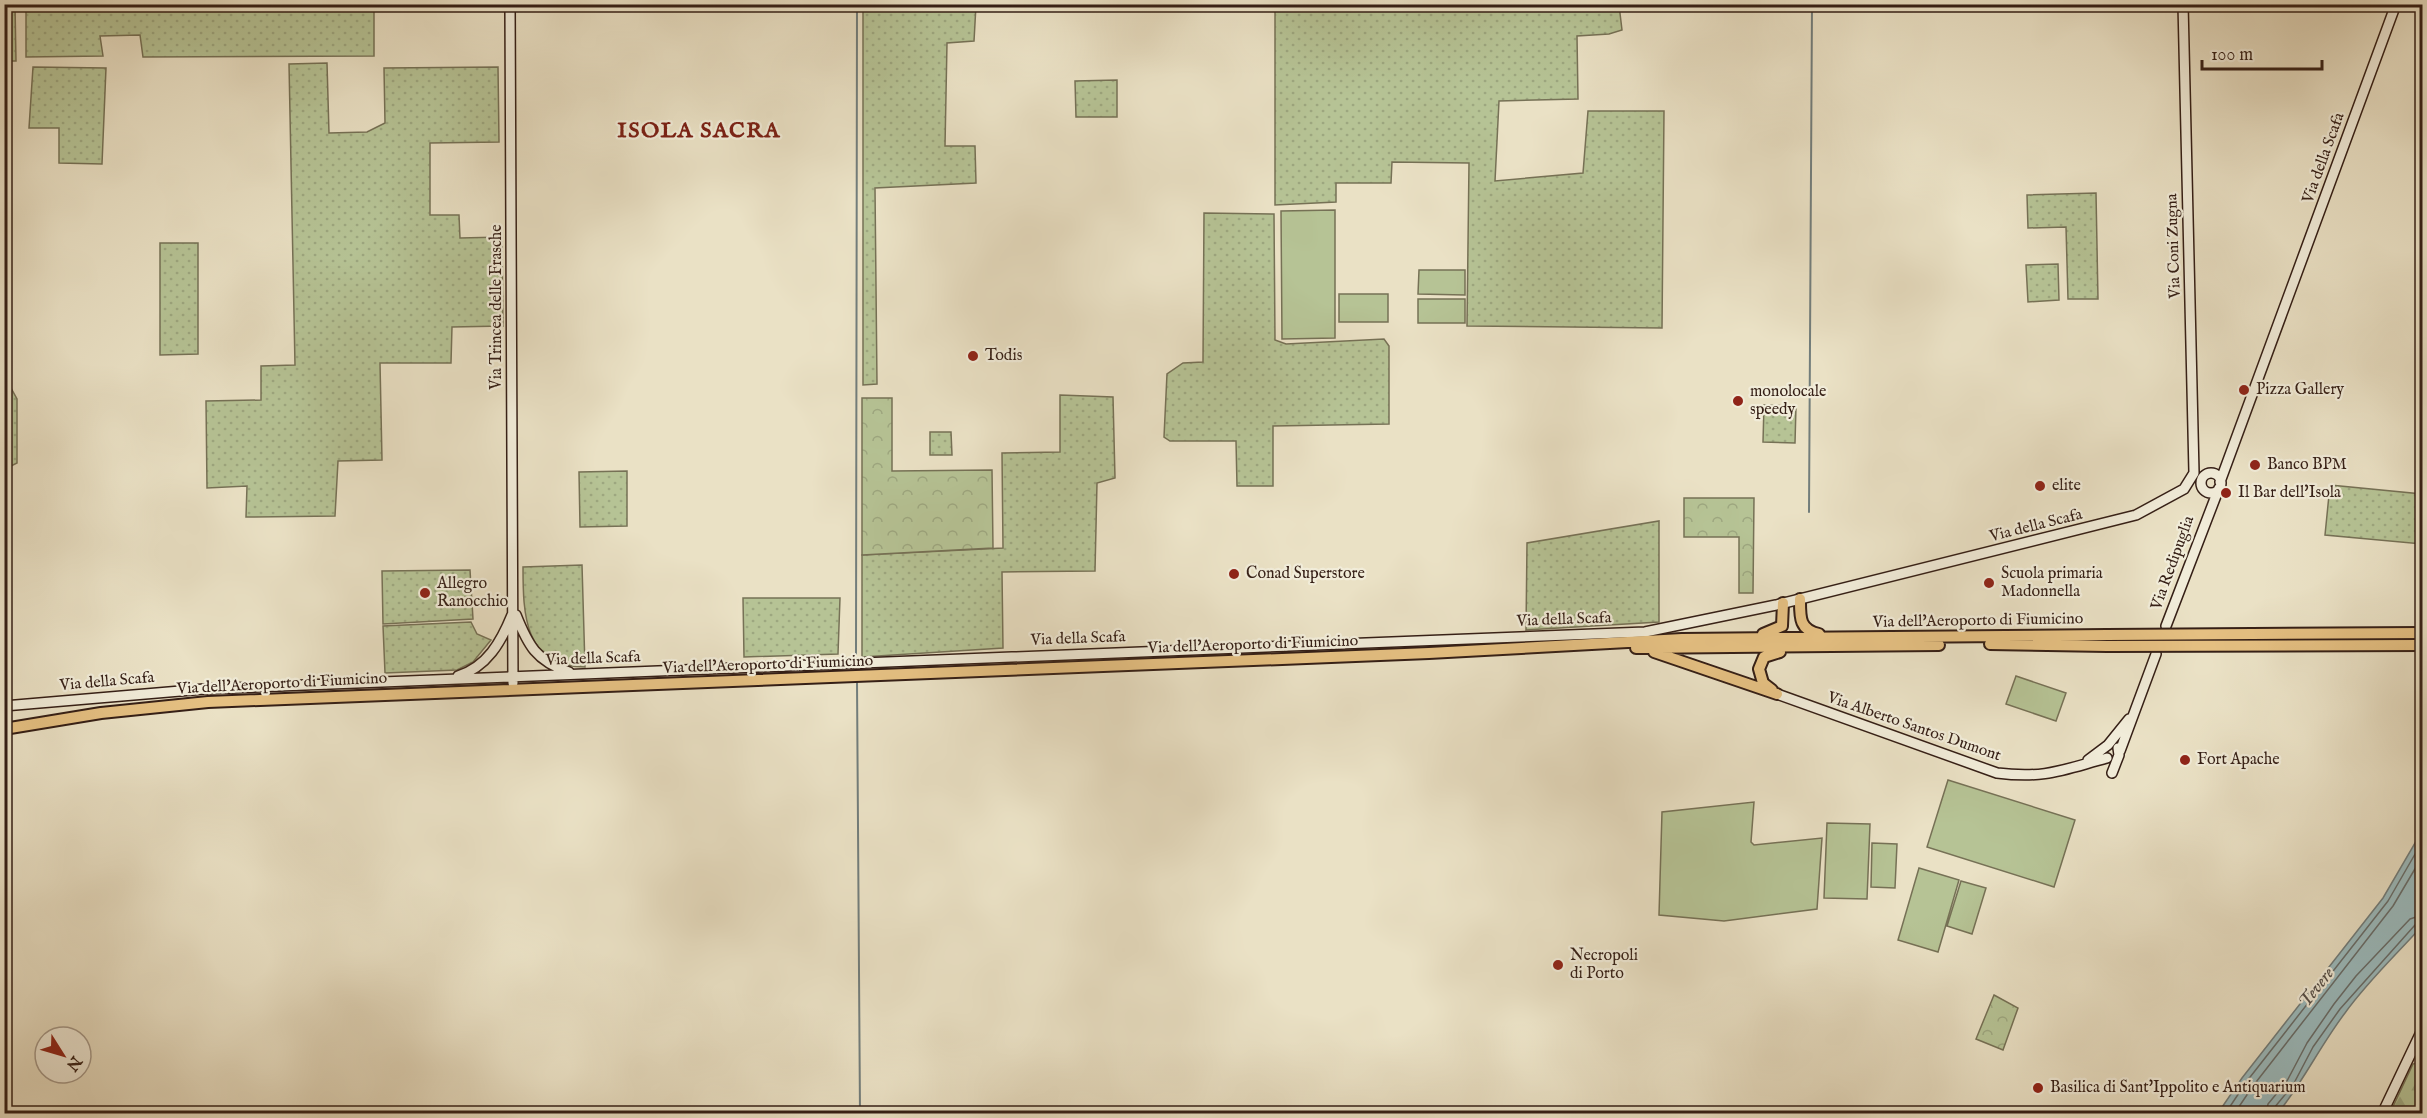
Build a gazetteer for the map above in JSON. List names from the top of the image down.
{
  "streets": {
    "main road": ["Via dell'Aeroporto di Fiumicino"],
    "street": [
      "Via della Scafa",
      "Via Coni Zugna",
      "Via Trincea delle Frasche",
      "Via Redipuglia",
      "Via Alberto Santos Dumont"
    ]
  },
  "crossings": [
    ["Via della Scafa", "Via Coni Zugna"],
    ["Via della Scafa", "Via Trincea delle Frasche"],
    ["Via della Scafa", "Via Redipuglia"],
    ["Via Trincea delle Frasche", "Via dell'Aeroporto di Fiumicino"]
  ],
  "districts": ["ISOLA SACRA"],
  "water": ["Tevere"],
  "places": [
    "Todis",
    "Pizza Gallery",
    "monolocale speedy",
    "Banco BPM",
    "elite",
    "Il Bar dell'Isola",
    "Conad Superstore",
    "Scuola primaria Madonnella",
    "Allegro Ranocchio",
    "Fort Apache",
    "Necropoli di Porto",
    "Basilica di Sant'Ippolito e Antiquarium"
  ],
  "scale_bar": "100 m",
  "north": "bottom right"
}
